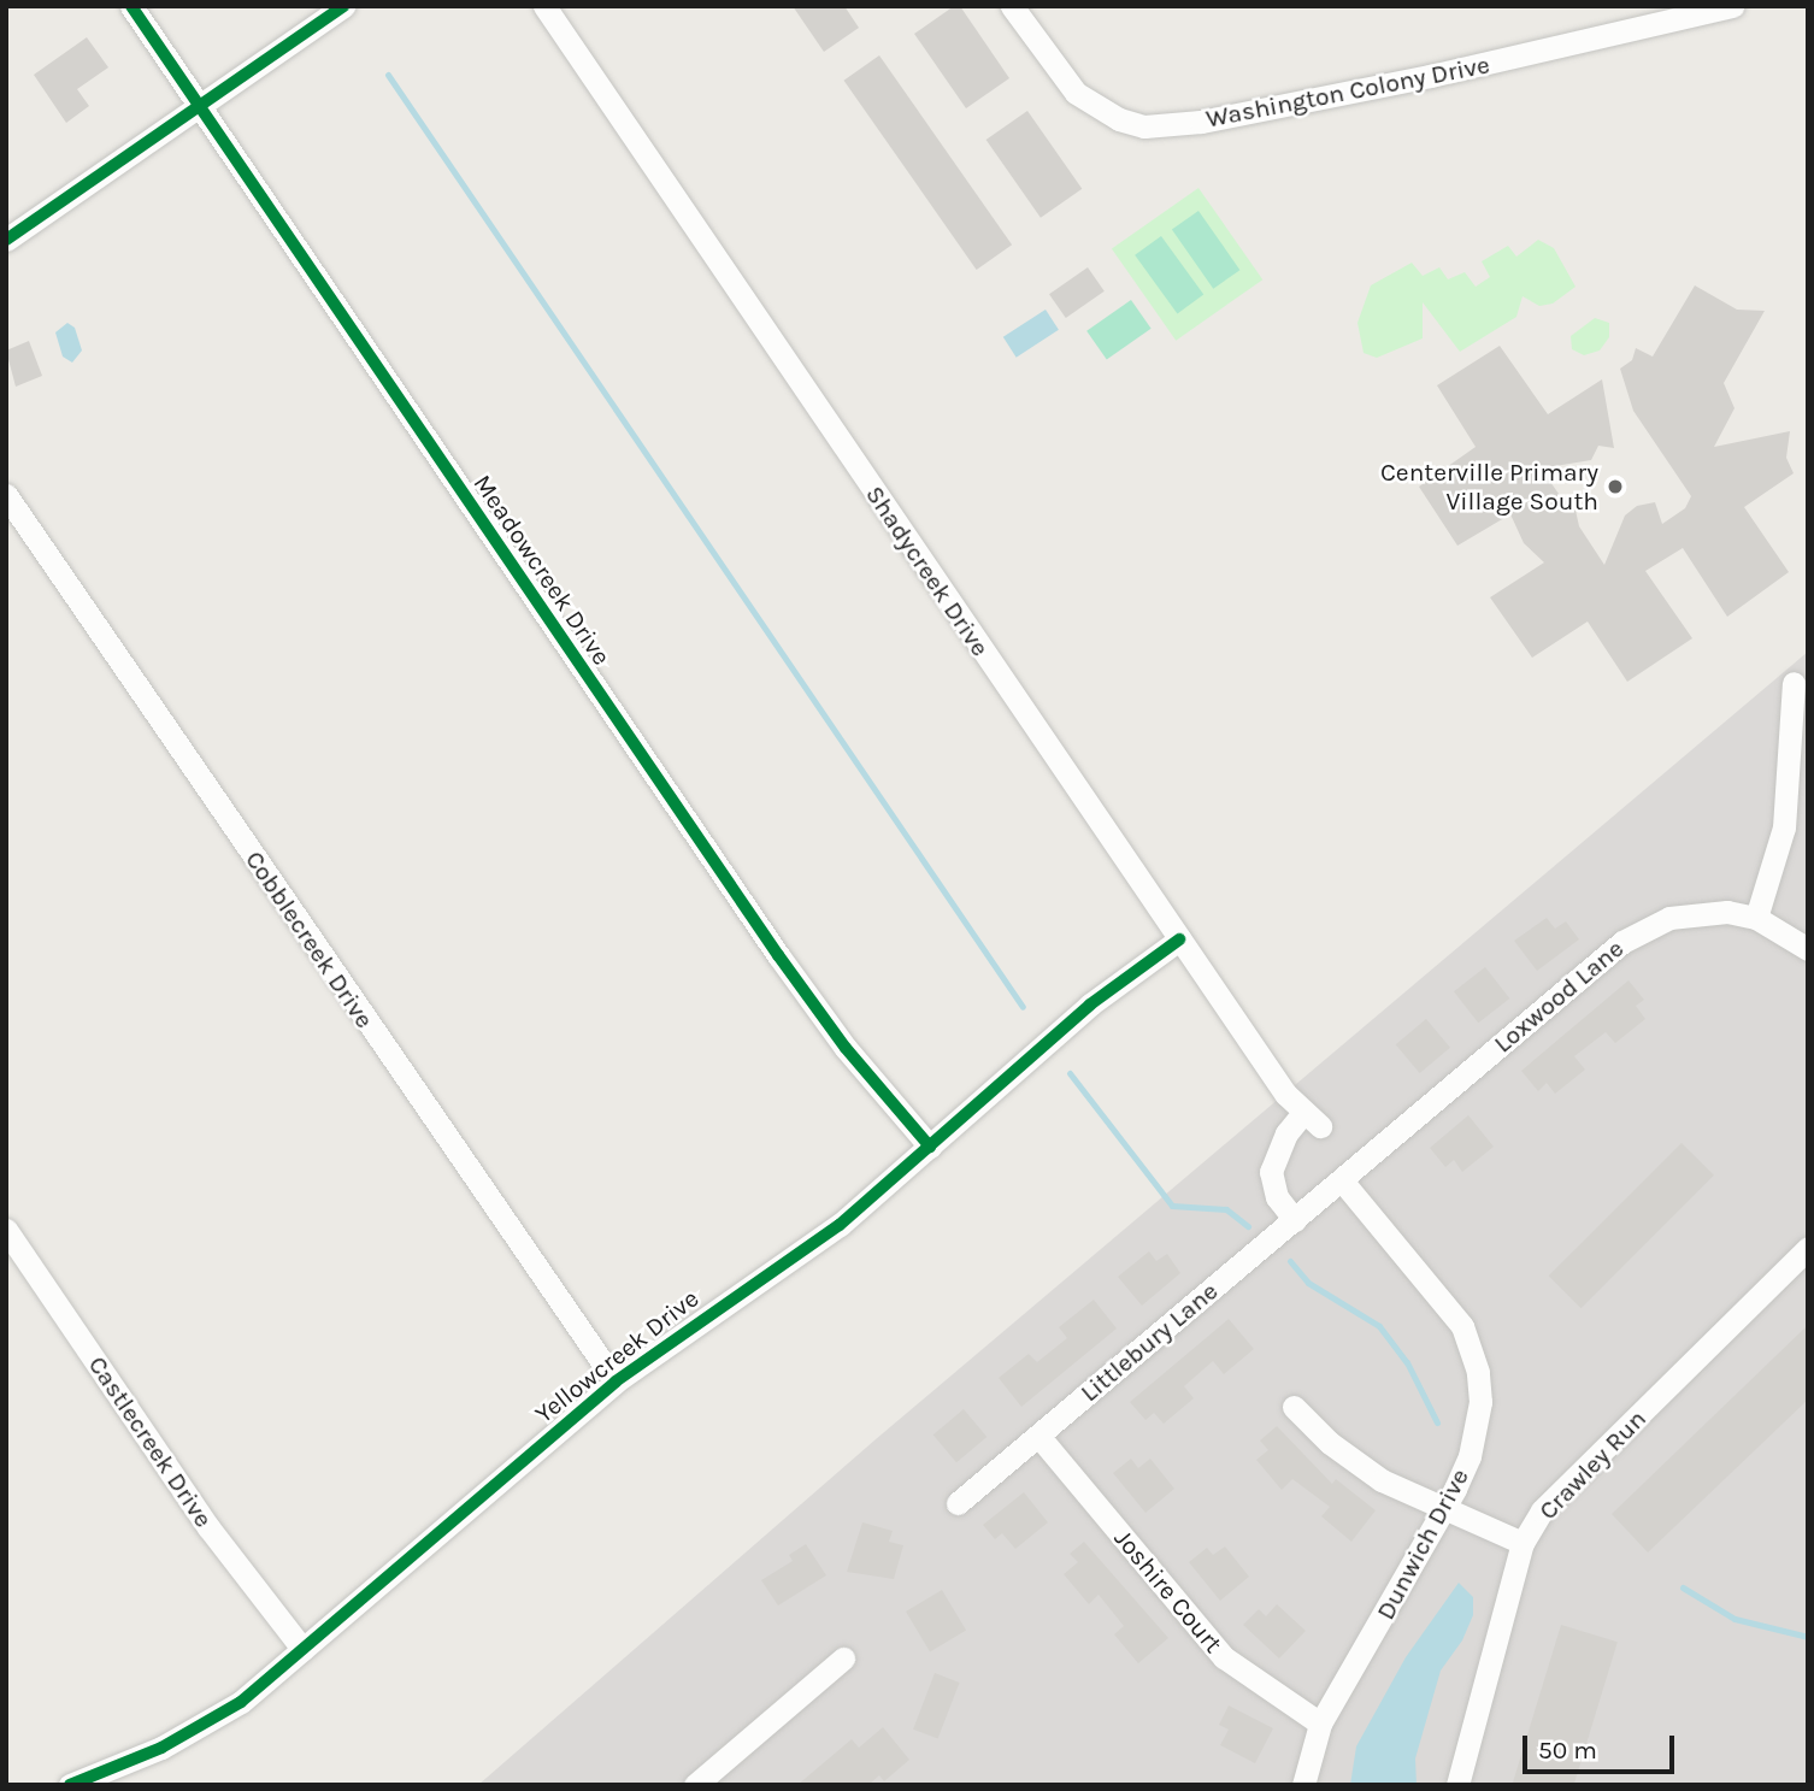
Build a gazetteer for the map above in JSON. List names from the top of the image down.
{
  "streets": {
    "street": [
      "Washington Colony Drive",
      "Meadowcreek Drive",
      "Shadycreek Drive",
      "Cobblecreek Drive",
      "Loxwood Lane",
      "Littlebury Lane",
      "Yellowcreek Drive",
      "Castlecreek Drive",
      "Crawley Run",
      "Dunwich Drive",
      "Joshire Court"
    ]
  },
  "crossings": [
    ["Meadowcreek Drive", "Yellowcreek Drive"],
    ["Shadycreek Drive", "Littlebury Lane"],
    ["Shadycreek Drive", "Yellowcreek Drive"],
    ["Cobblecreek Drive", "Yellowcreek Drive"],
    ["Loxwood Lane", "Littlebury Lane"],
    ["Loxwood Lane", "Dunwich Drive"],
    ["Littlebury Lane", "Dunwich Drive"],
    ["Littlebury Lane", "Joshire Court"],
    ["Yellowcreek Drive", "Castlecreek Drive"],
    ["Dunwich Drive", "Joshire Court"]
  ],
  "places": ["Centerville Primary Village South"],
  "scale_bar": "50 m"
}
